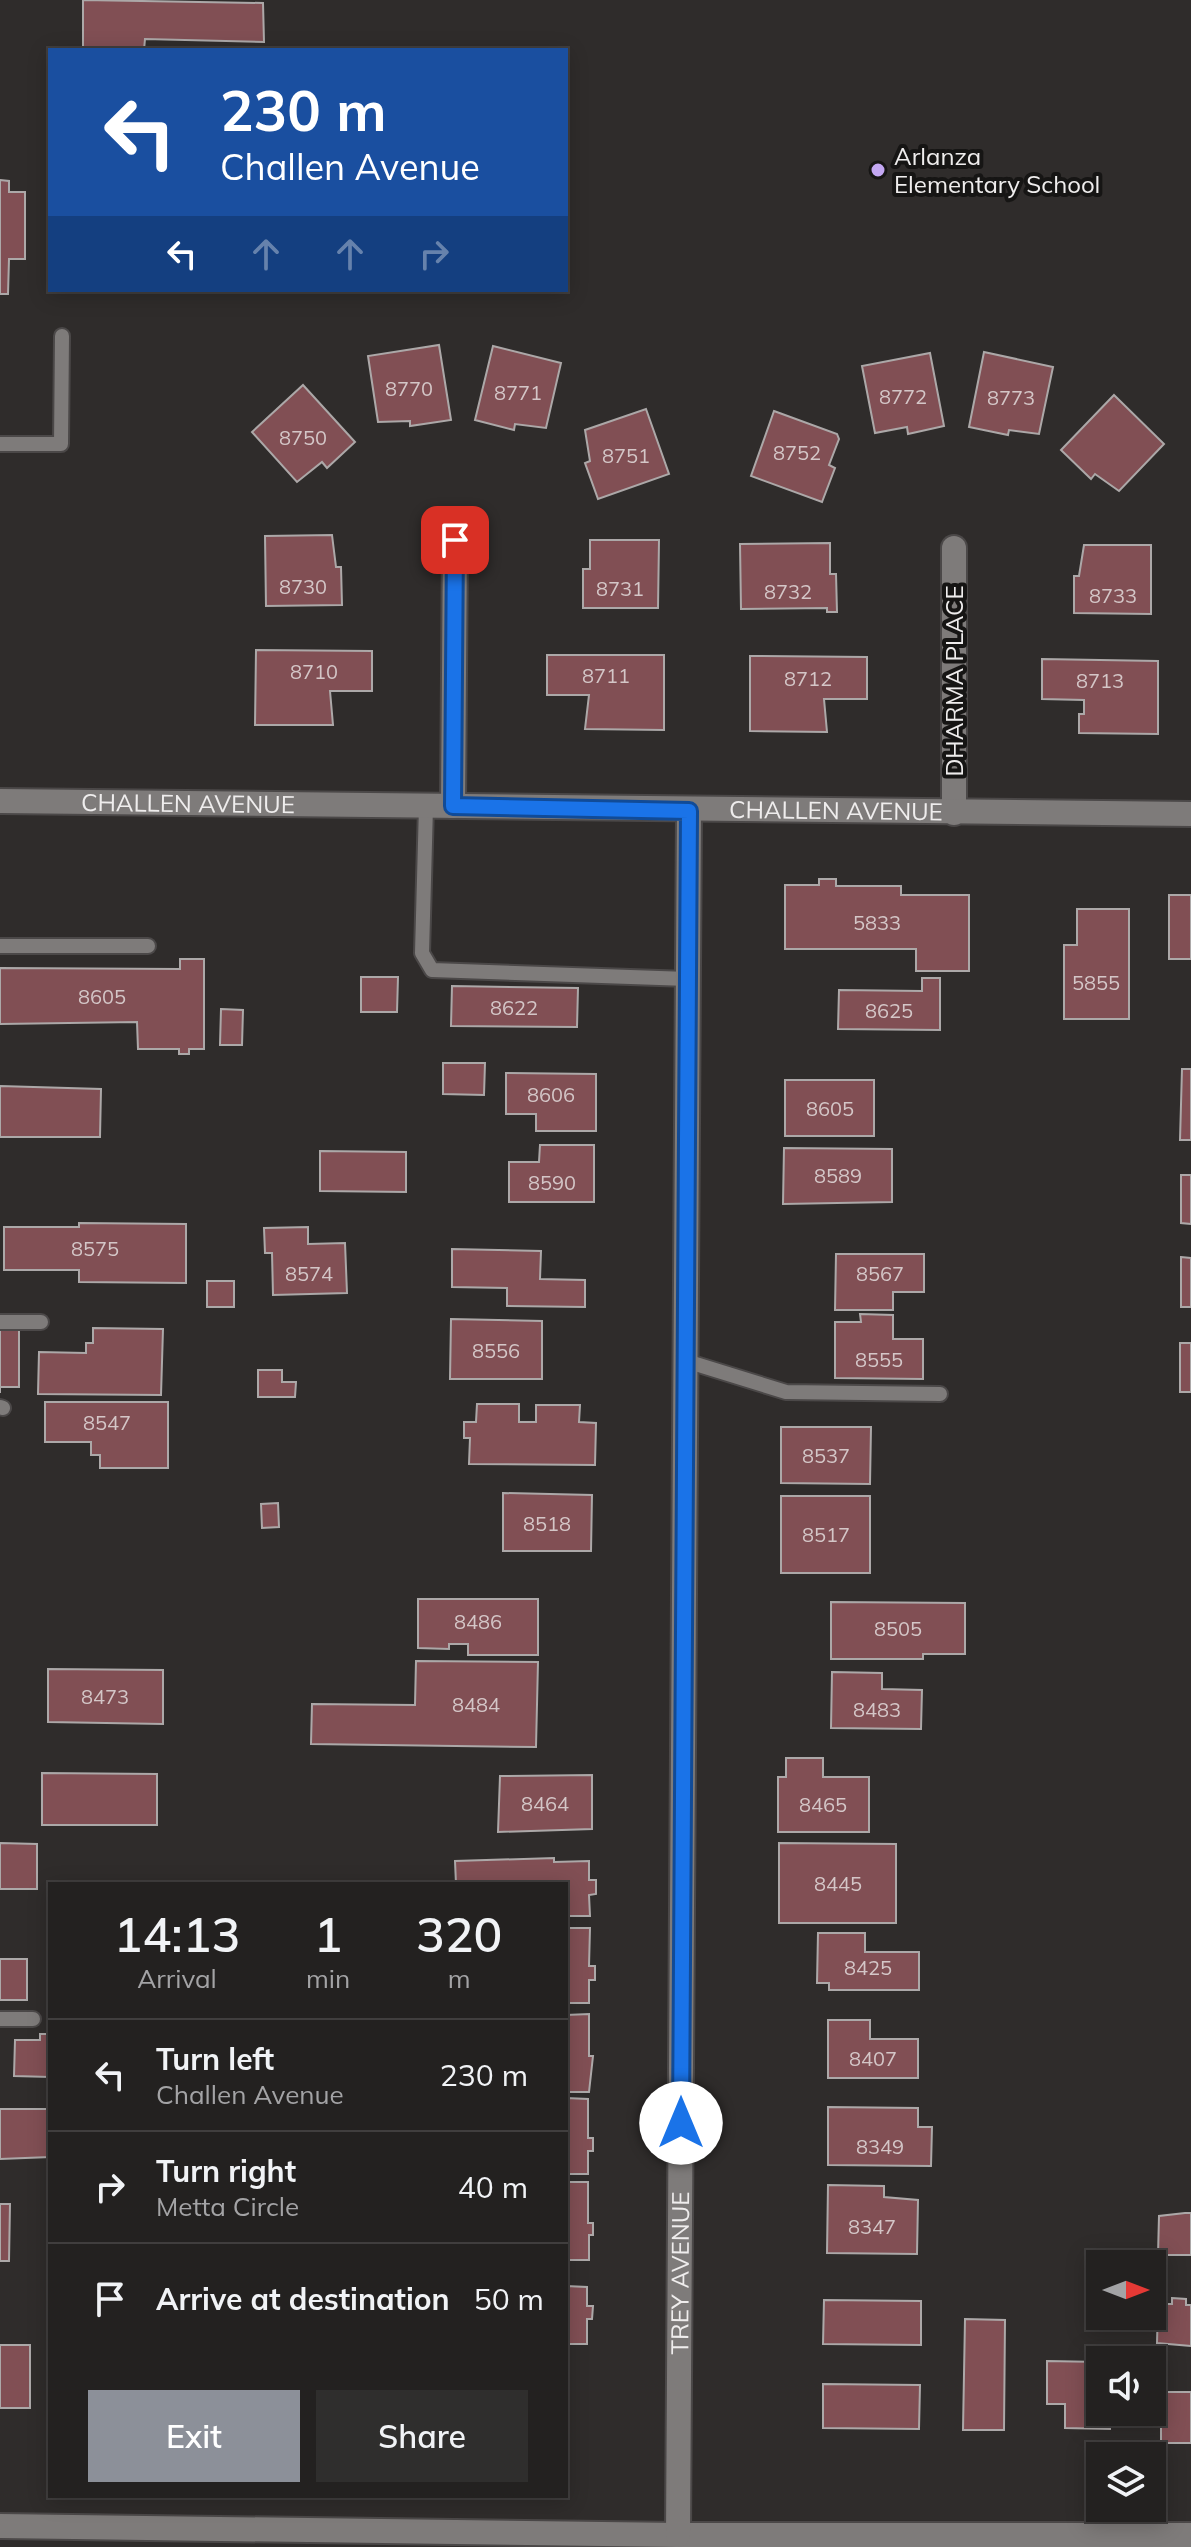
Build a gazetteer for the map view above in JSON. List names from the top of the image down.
{
  "streets": {
    "street": ["DHARMA PLACE", "CHALLEN AVENUE", "TREY AVENUE"]
  },
  "crossings": [
    ["DHARMA PLACE", "CHALLEN AVENUE"],
    ["CHALLEN AVENUE", "TREY AVENUE"]
  ],
  "places": ["Arlanza Elementary School"],
  "house_numbers": [
    "8770",
    "8771",
    "8772",
    "8773",
    "8750",
    "8752",
    "8751",
    "8730",
    "8731",
    "8732",
    "8733",
    "8710",
    "8711",
    "8712",
    "8713",
    "5833",
    "5855",
    "8605",
    "8622",
    "8625",
    "8606",
    "8605",
    "8589",
    "8590",
    "8575",
    "8574",
    "8567",
    "8556",
    "8555",
    "8547",
    "8537",
    "8518",
    "8517",
    "8486",
    "8505",
    "8473",
    "8484",
    "8483",
    "8464",
    "8465",
    "8445",
    "8425",
    "8407",
    "8349",
    "8347"
  ],
  "north": "right",
  "page": {
    "turn": ["230 m", "Challen Avenue"],
    "eta": [
      "14:13",
      "Arrival",
      "1",
      "min",
      "320",
      "m"
    ],
    "list": [
      {
        "name": "Turn left",
        "note": "Challen Avenue",
        "value": "230 m"
      },
      {
        "name": "Turn right",
        "note": "Metta Circle",
        "value": "40 m"
      },
      {
        "name": "Arrive at destination",
        "value": "50 m"
      }
    ],
    "buttons": ["Exit", "Share"]
  }
}
